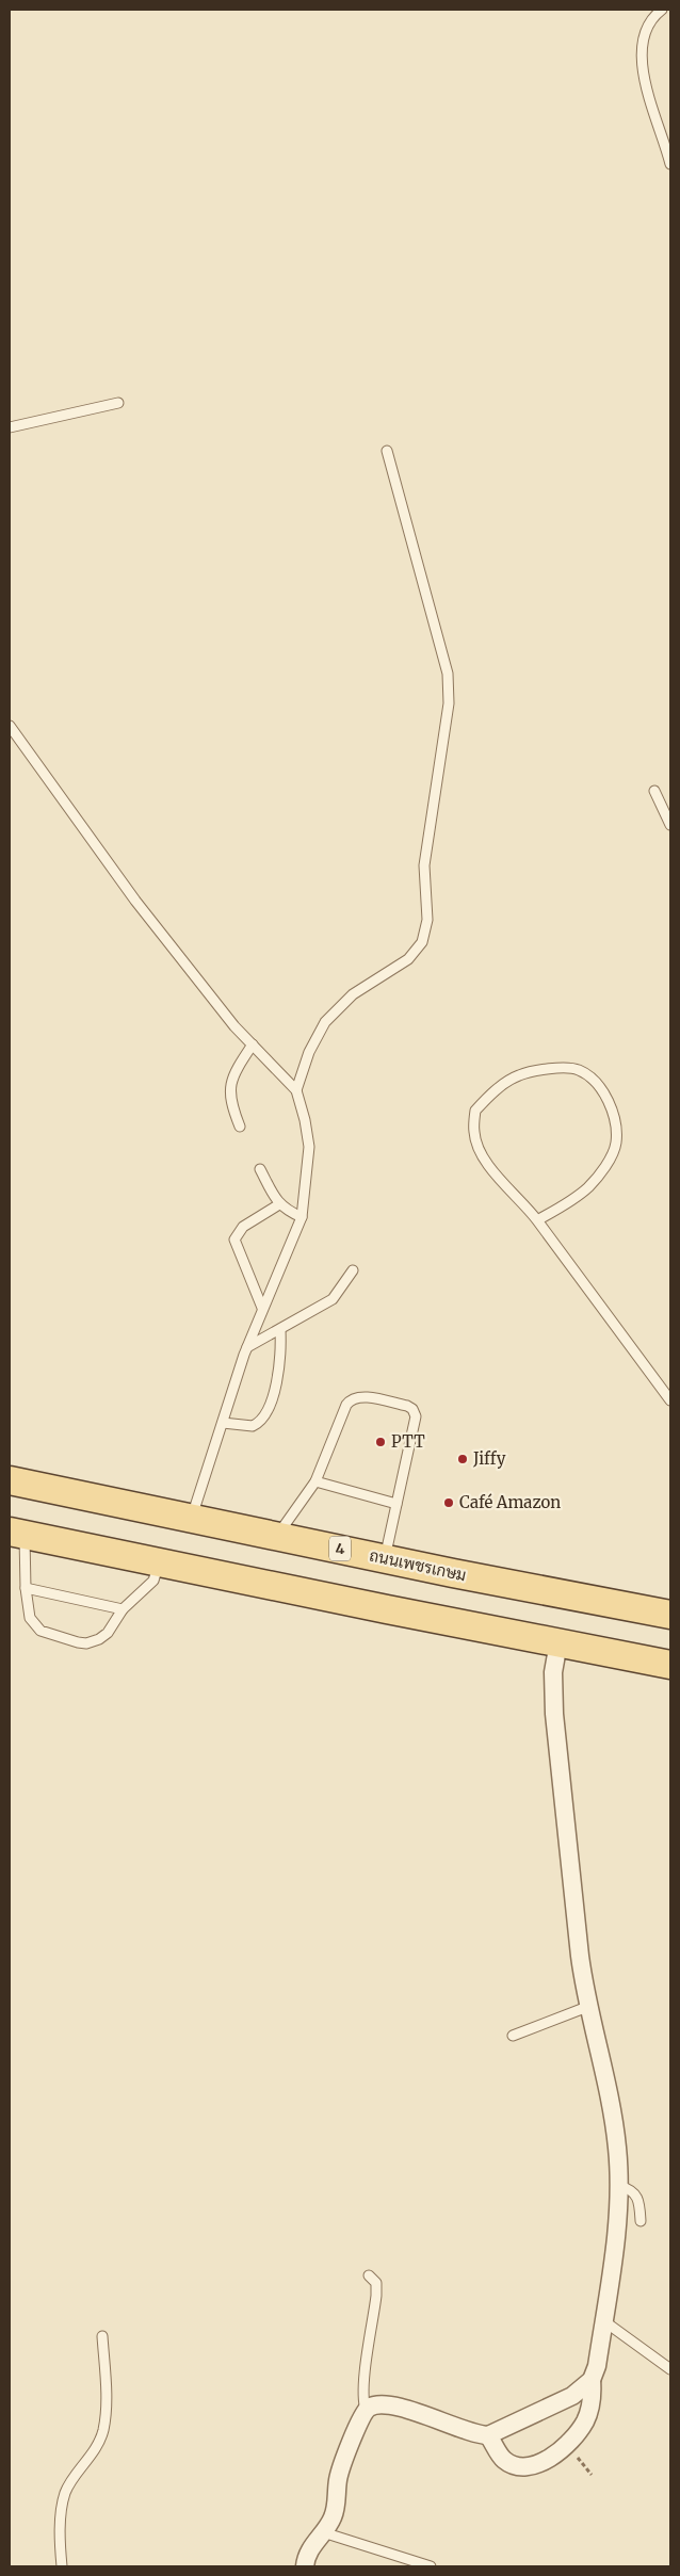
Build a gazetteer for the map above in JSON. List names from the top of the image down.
{
  "streets": {
    "main road": ["4", "ถนนเพชรเกษม"]
  },
  "places": ["PTT", "Jiffy", "Café Amazon"]
}
